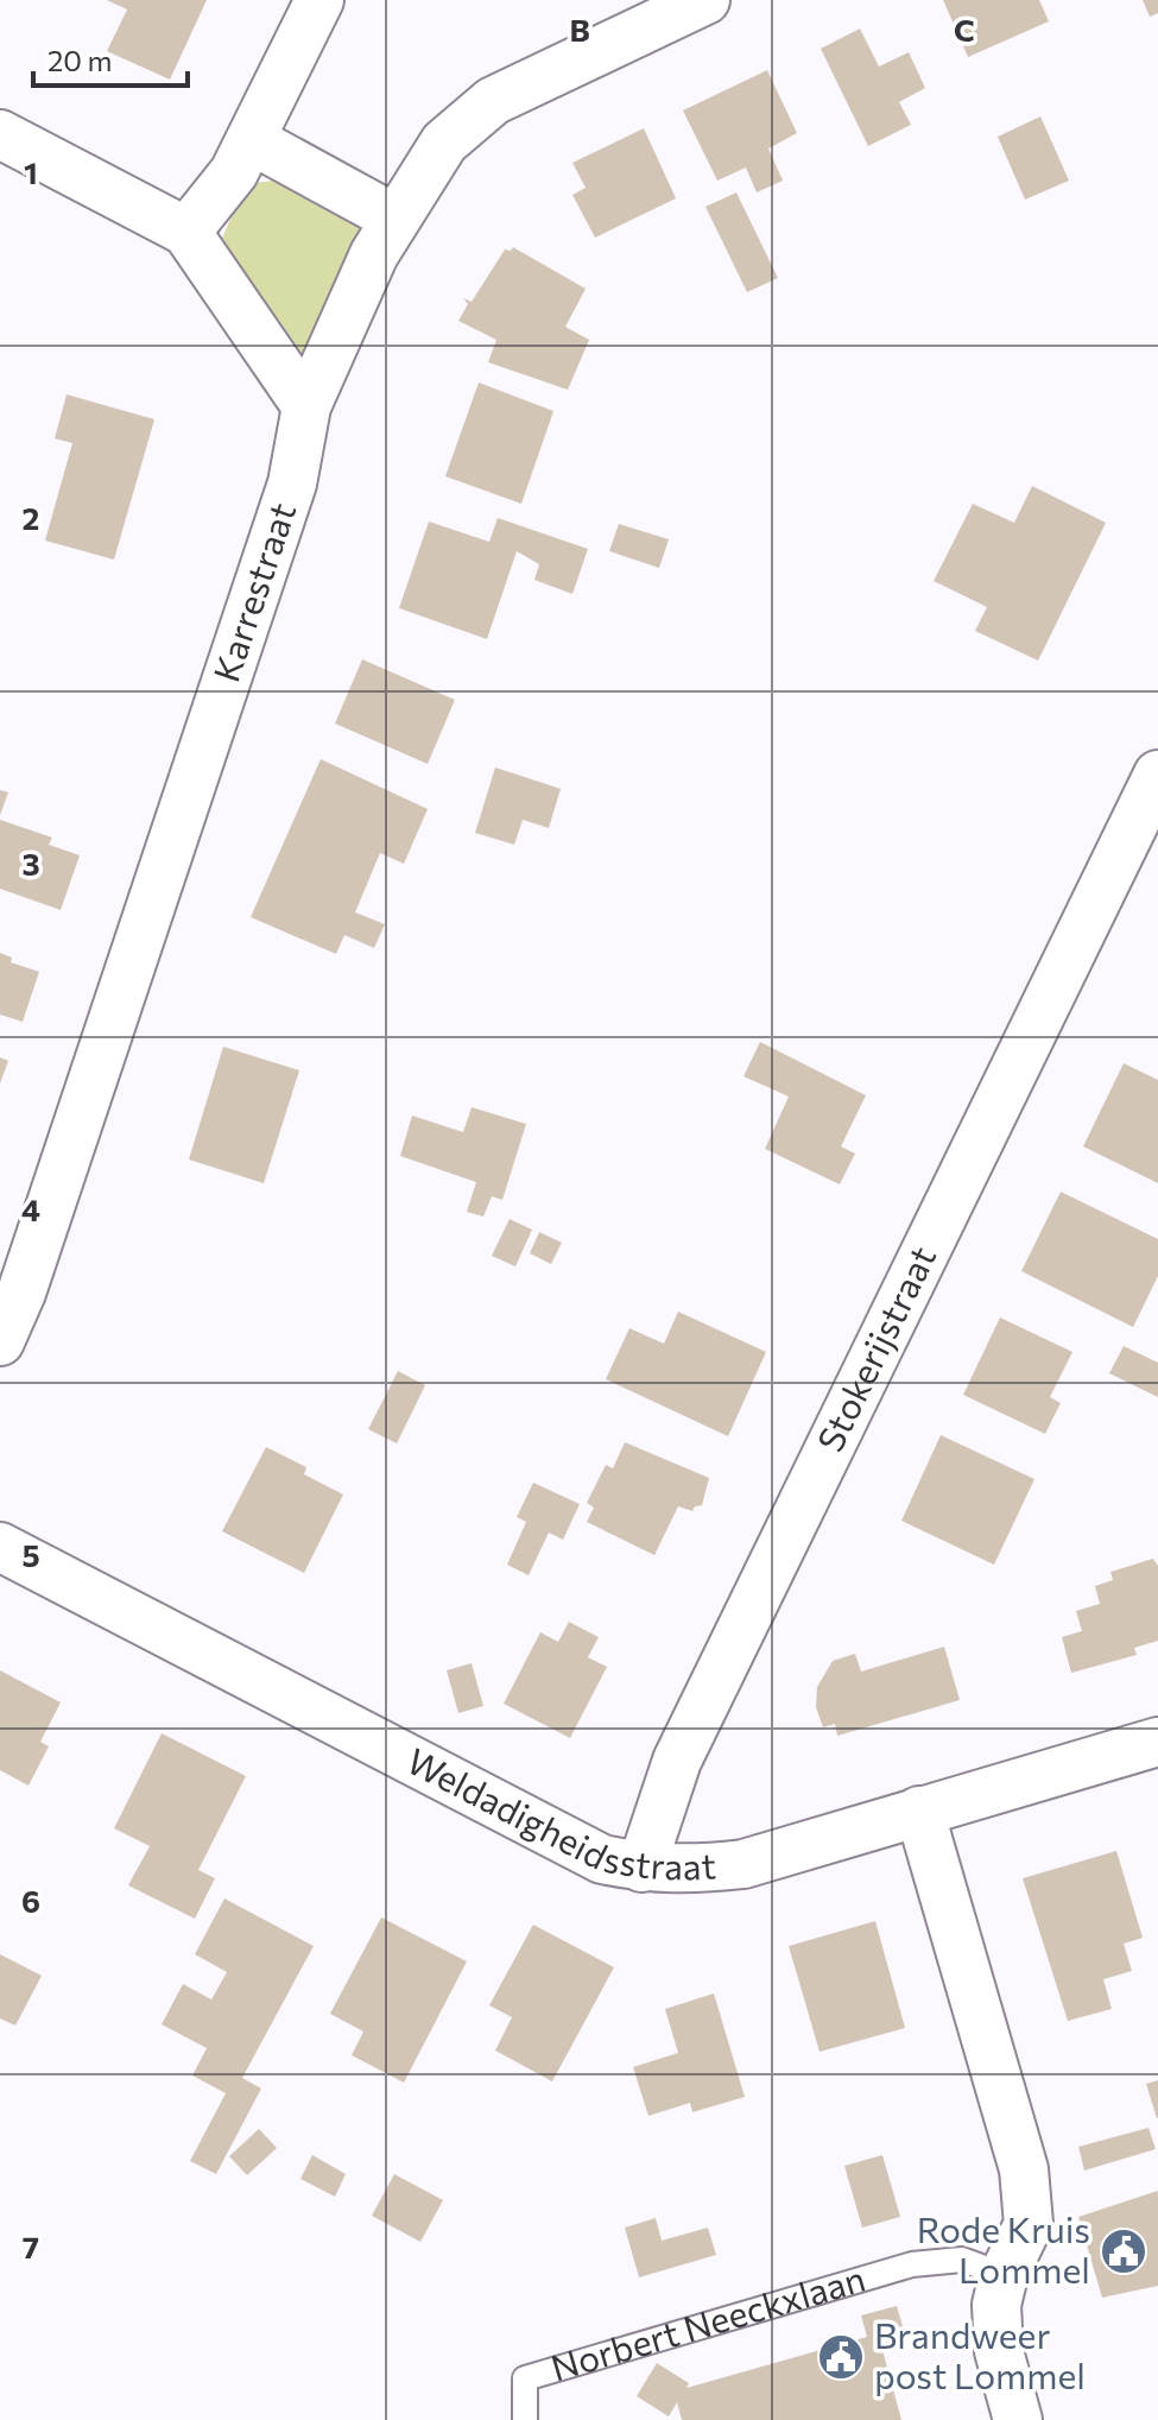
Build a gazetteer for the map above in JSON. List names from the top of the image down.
{
  "streets": {
    "street": ["Karrestraat", "Stokerijstraat", "Weldadigheidsstraat"],
    "lane": ["Norbert Neeckxlaan"]
  },
  "crossings": [
    ["Stokerijstraat", "Weldadigheidsstraat"]
  ],
  "places": {
    "public building": ["Rode Kruis Lommel", "Brandweer post Lommel"]
  },
  "scale_bar": "20 m",
  "grid": {
    "columns": ["B", "C"],
    "rows": [
      "1",
      "2",
      "3",
      "4",
      "5",
      "6",
      "7"
    ]
  }
}
